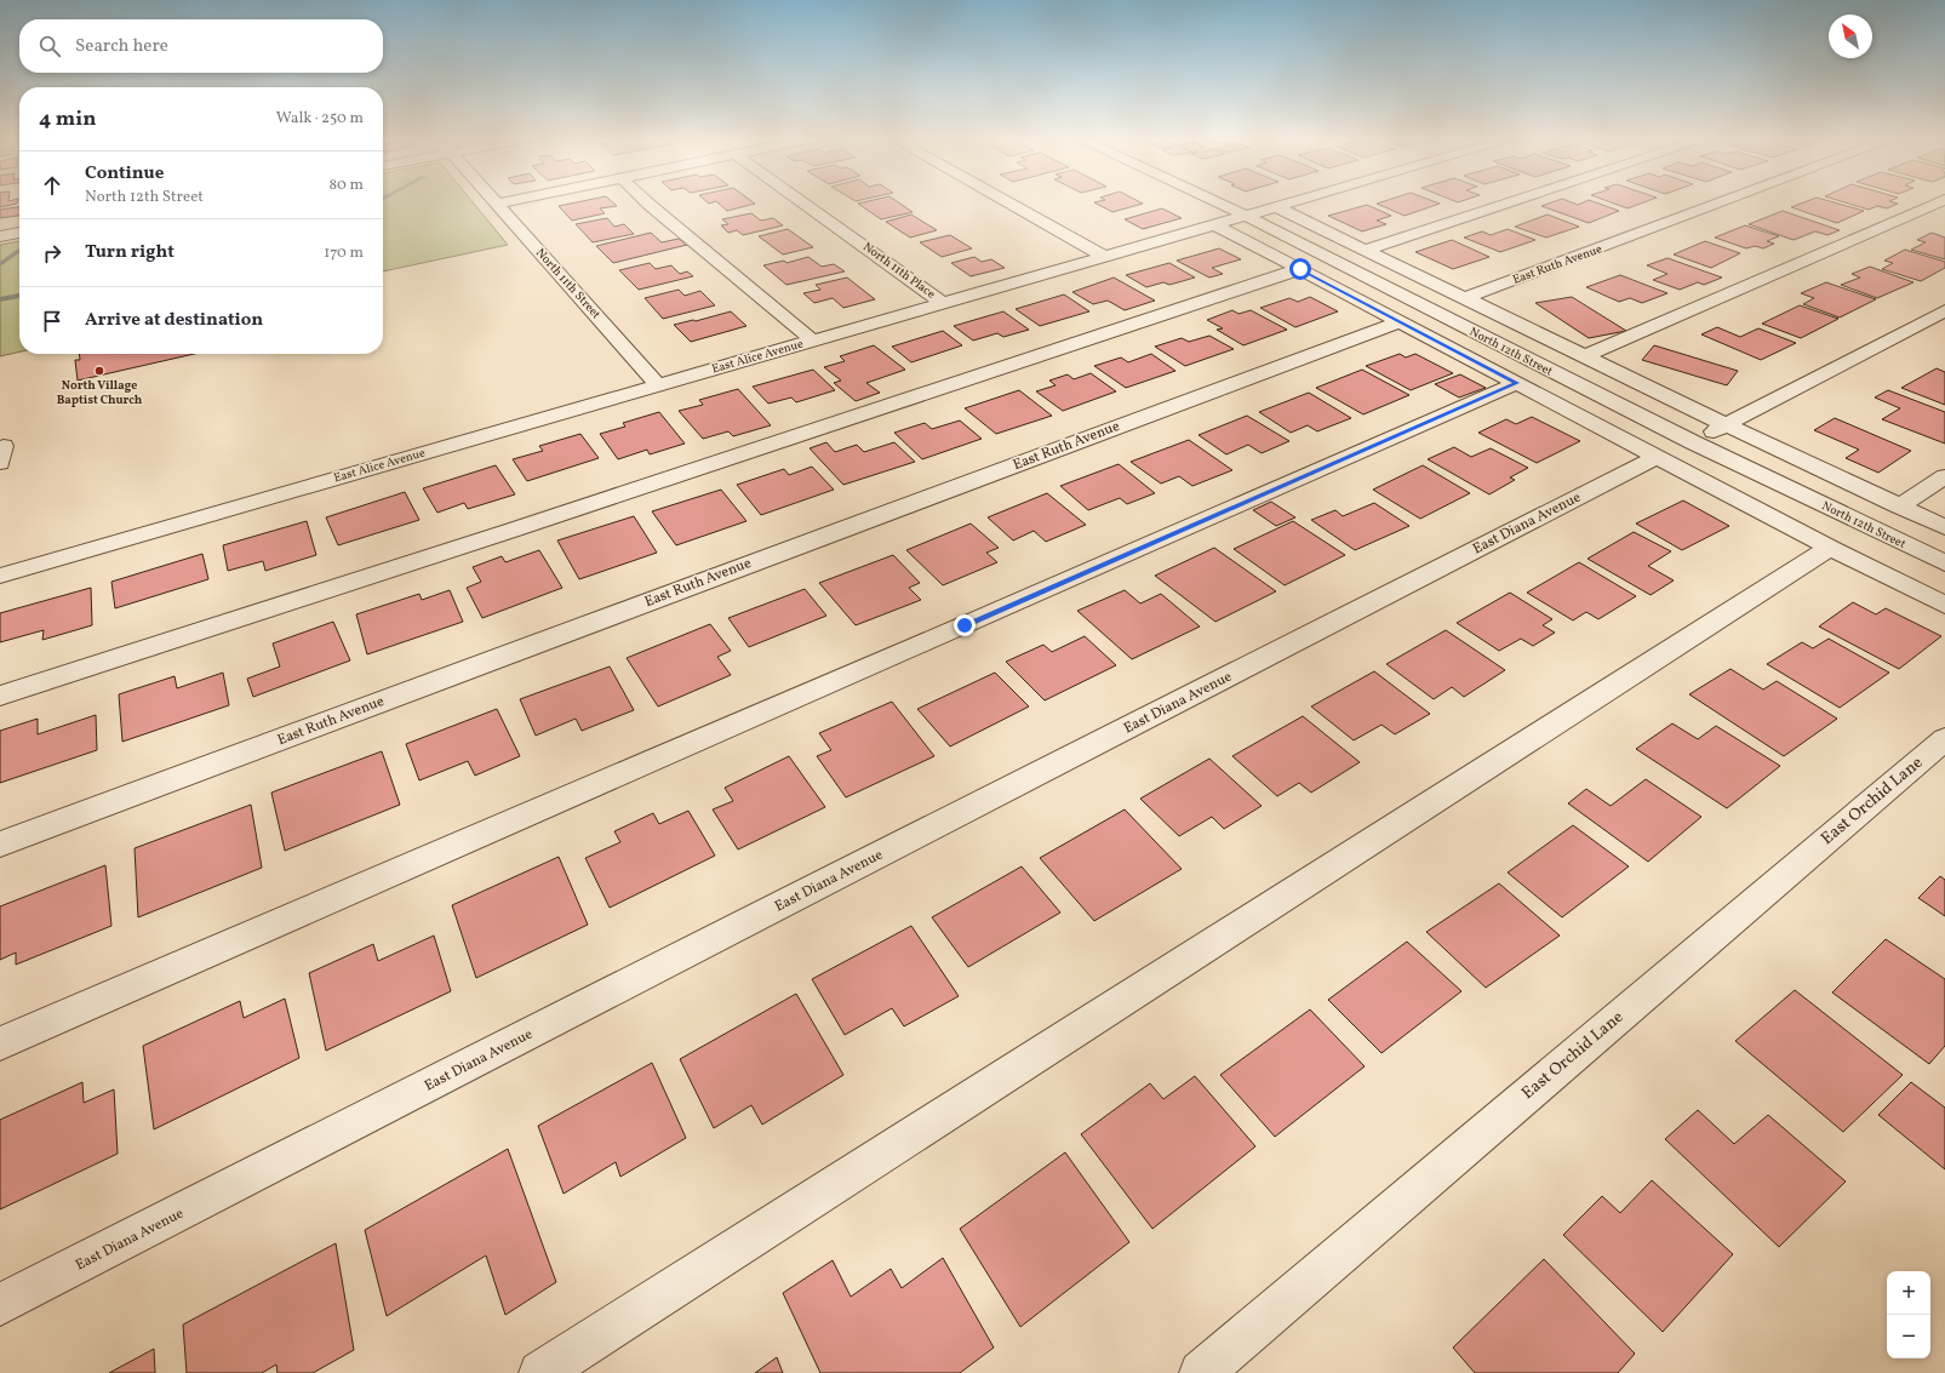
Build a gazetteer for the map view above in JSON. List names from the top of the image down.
{
  "streets": {
    "street": [
      "East Ruth Avenue",
      "North 11th Place",
      "North 11th Street",
      "North 12th Street",
      "East Alice Avenue",
      "East Diana Avenue",
      "East Orchid Lane"
    ]
  },
  "crossings": [
    ["East Ruth Avenue", "North 12th Street"],
    ["North 11th Place", "East Alice Avenue"],
    ["North 11th Street", "East Alice Avenue"],
    ["North 12th Street", "East Alice Avenue"],
    ["North 12th Street", "East Diana Avenue"]
  ],
  "places": ["North Village Baptist Church"],
  "north": "top left",
  "page": {
    "search": "Search here",
    "heading": ["4 min", "Walk · 250 m"],
    "list": [
      ["Continue", "North 12th Street", "80 m"],
      ["Turn right", "170 m"],
      "Arrive at destination"
    ],
    "map_buttons": ["+", "−"]
  }
}
